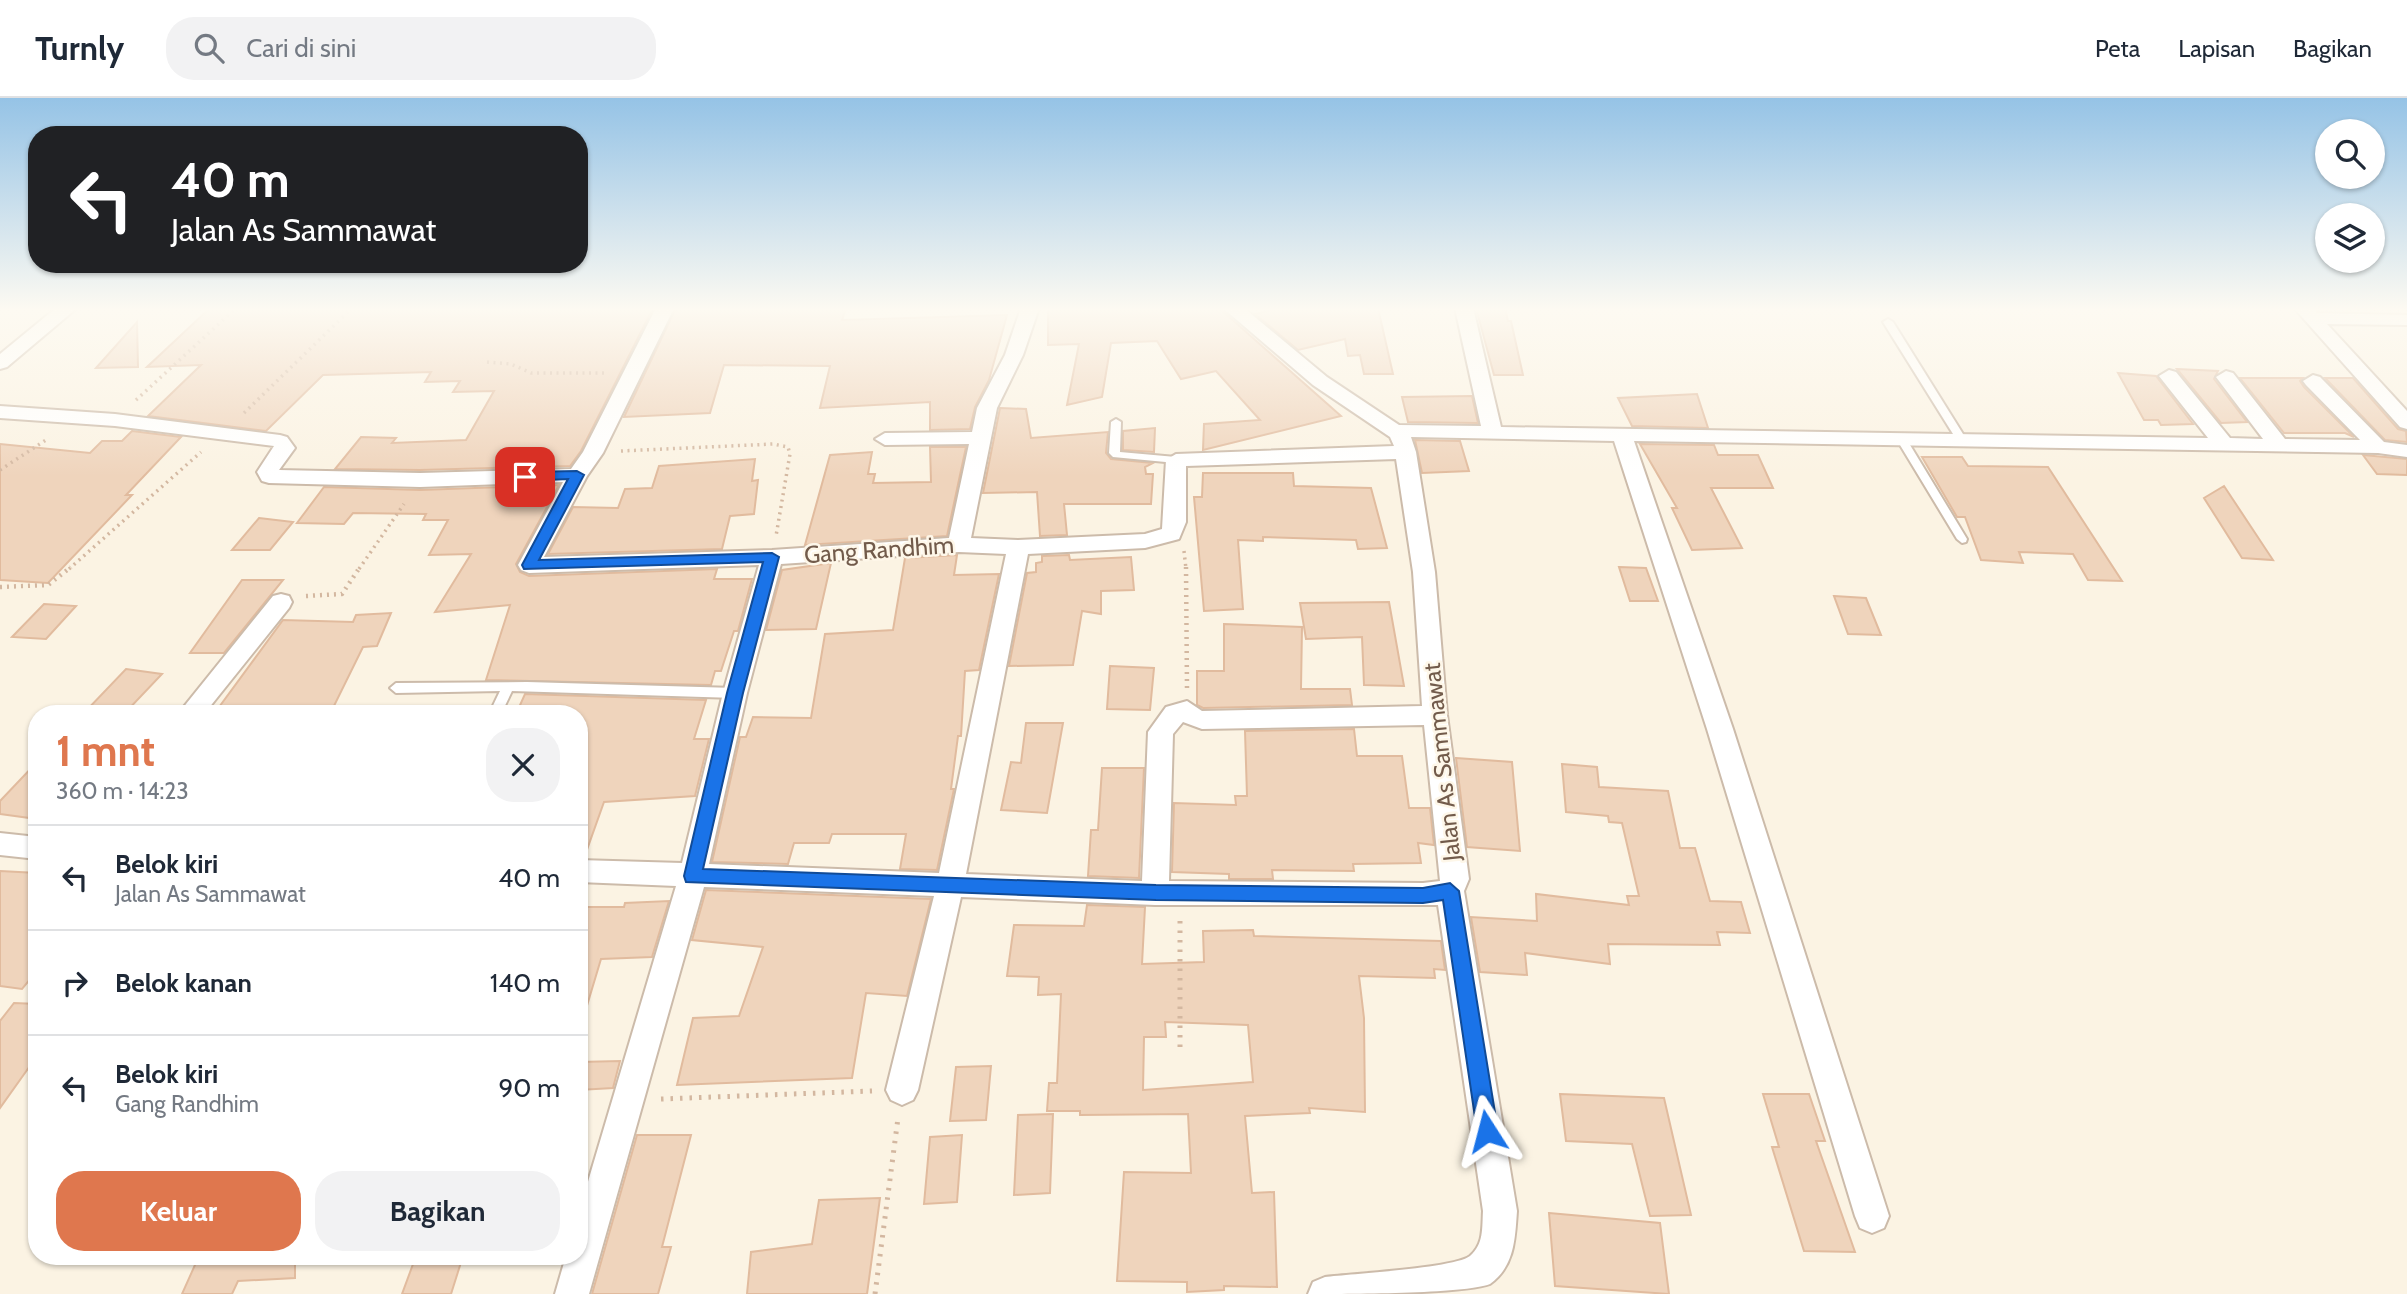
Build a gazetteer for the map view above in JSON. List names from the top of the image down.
{
  "streets": {
    "street": ["Gang Randhim", "Jalan As Sammawat"]
  },
  "page": {
    "header": "Turnly",
    "search": "Cari di sini",
    "nav": ["Peta", "Lapisan", "Bagikan"],
    "turn": ["40 m", "Jalan As Sammawat"],
    "heading": ["1 mnt", "360 m · 14:23"],
    "list": [
      {
        "name": "Belok kiri",
        "note": "Jalan As Sammawat",
        "value": "40 m"
      },
      {
        "name": "Belok kanan",
        "value": "140 m"
      },
      {
        "name": "Belok kiri",
        "note": "Gang Randhim",
        "value": "90 m"
      }
    ],
    "buttons": ["Keluar", "Bagikan"]
  }
}
